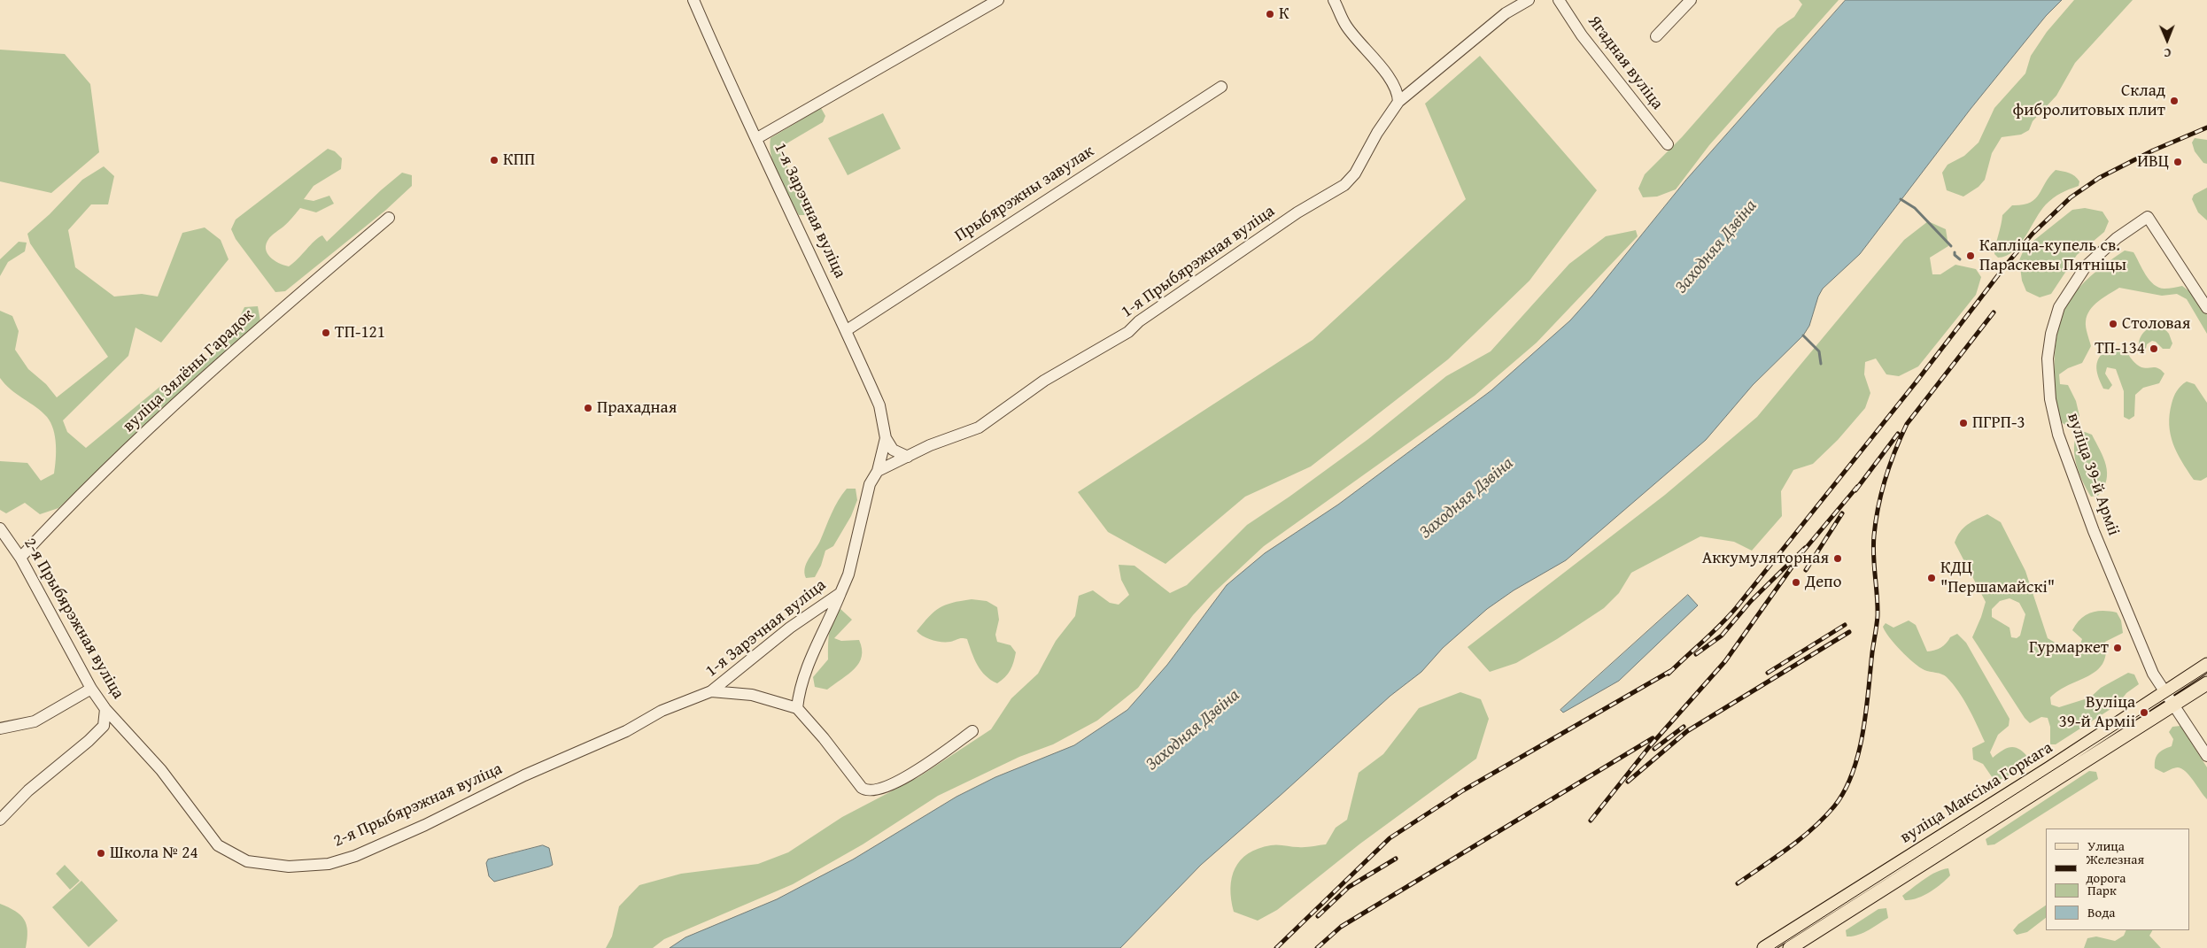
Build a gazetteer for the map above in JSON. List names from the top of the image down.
{
  "streets": {
    "main road": ["вуліца Максіма Горкага"],
    "street": [
      "Ягадная вуліца",
      "Прыбярэжны завулак",
      "1-я Зарэчная вуліца",
      "1-я Прыбярэжная вуліца",
      "вуліца Зялёны Гарадок",
      "вуліца 39-й Арміі",
      "2-я Прыбярэжная вуліца"
    ]
  },
  "crossings": [
    ["Прыбярэжны завулак", "1-я Зарэчная вуліца"],
    ["1-я Зарэчная вуліца", "1-я Прыбярэжная вуліца"],
    ["1-я Зарэчная вуліца", "2-я Прыбярэжная вуліца"],
    ["вуліца Зялёны Гарадок", "2-я Прыбярэжная вуліца"],
    ["вуліца 39-й Арміі", "вуліца Максіма Горкага"]
  ],
  "water": ["Заходняя Дзвіна"],
  "places": [
    "К",
    "Склад фибролитовых плит",
    "КПП",
    "ИВЦ",
    "Капліца-купель св. Параскевы Пятніцы",
    "Столовая",
    "ТП-121",
    "ТП-134",
    "Прахадная",
    "ПГРП-3",
    "Аккумуляторная",
    "КДЦ \"Першамайскі\"",
    "Депо",
    "Гурмаркет",
    "Вуліца 39-й Арміі",
    "Школа № 24"
  ],
  "legend": [
    "Улица",
    "Железная дорога",
    "Парк",
    "Вода"
  ],
  "north": "bottom"
}
